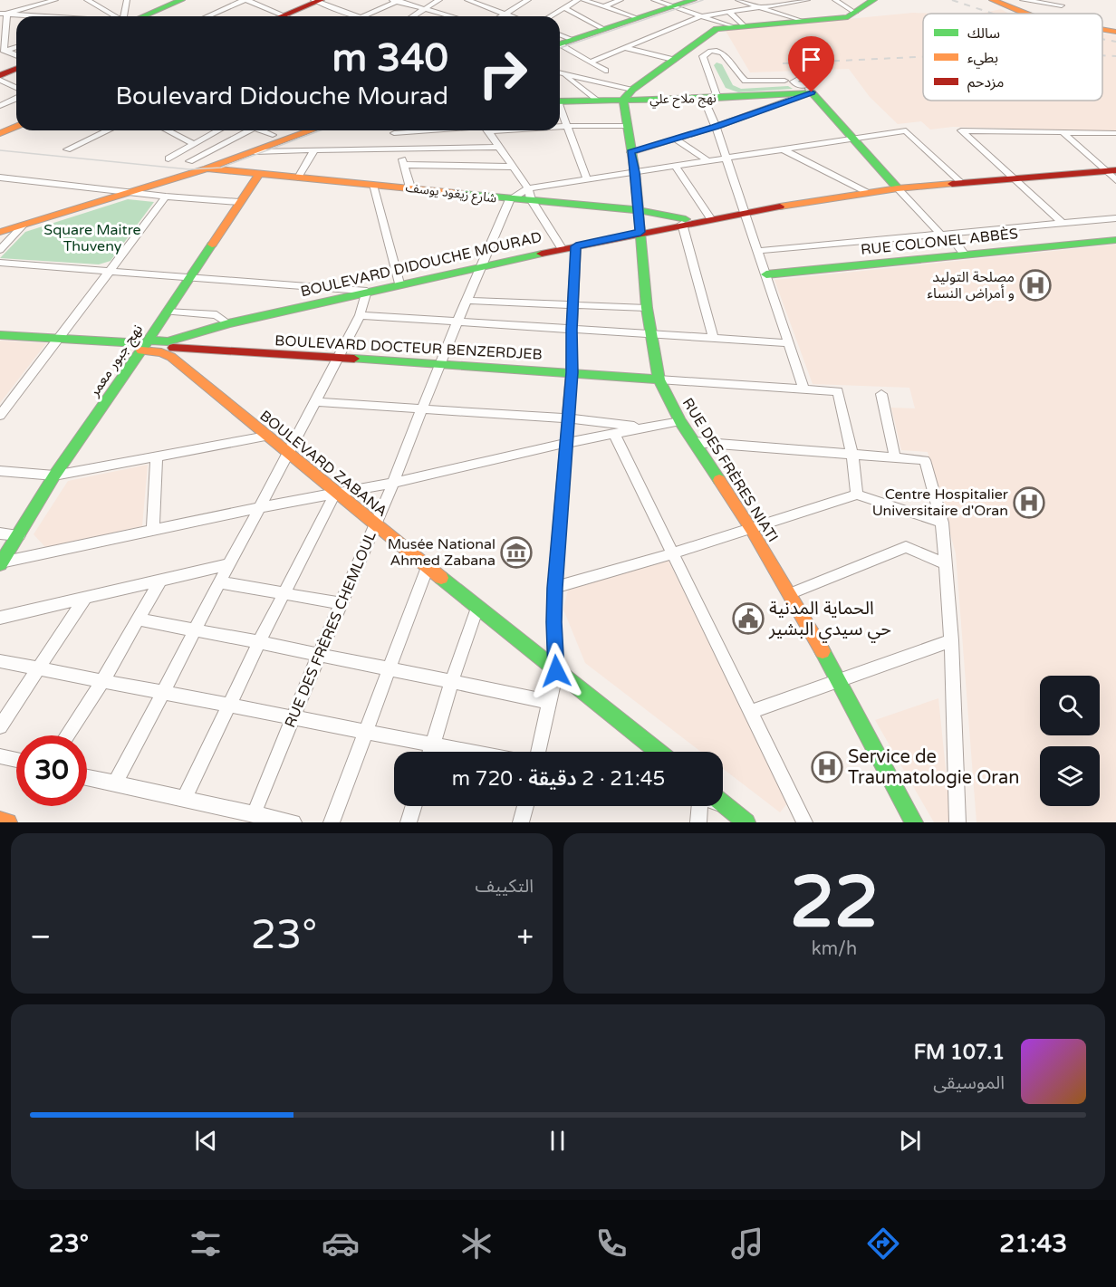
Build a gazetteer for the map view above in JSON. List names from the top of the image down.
{
  "streets": {
    "main road": [
      "نهج ملاح علي",
      "شارع زيغود يوسف",
      "RUE COLONEL ABBÈS",
      "BOULEVARD DIDOUCHE MOURAD",
      "BOULEVARD DOCTEUR BENZERDJEB",
      "نهج جبور معمر",
      "BOULEVARD ZABANA",
      "RUE DES FRÈRES NIATI"
    ],
    "street": ["RUE DES FRÈRES CHEMLOUL"]
  },
  "crossings": [
    ["نهج ملاح علي", "RUE DES FRÈRES NIATI"],
    ["شارع زيغود يوسف", "BOULEVARD DIDOUCHE MOURAD"],
    ["شارع زيغود يوسف", "نهج جبور معمر"],
    ["شارع زيغود يوسف", "RUE DES FRÈRES NIATI"],
    ["شارع زيغود يوسف", "RUE DES FRÈRES CHEMLOUL"],
    ["BOULEVARD DIDOUCHE MOURAD", "BOULEVARD DOCTEUR BENZERDJEB"],
    ["BOULEVARD DIDOUCHE MOURAD", "BOULEVARD ZABANA"],
    ["BOULEVARD DIDOUCHE MOURAD", "RUE DES FRÈRES NIATI"],
    ["BOULEVARD DIDOUCHE MOURAD", "RUE DES FRÈRES CHEMLOUL"],
    ["BOULEVARD DOCTEUR BENZERDJEB", "نهج جبور معمر"],
    ["BOULEVARD DOCTEUR BENZERDJEB", "BOULEVARD ZABANA"],
    ["BOULEVARD DOCTEUR BENZERDJEB", "RUE DES FRÈRES NIATI"],
    ["BOULEVARD DOCTEUR BENZERDJEB", "RUE DES FRÈRES CHEMLOUL"],
    ["BOULEVARD ZABANA", "RUE DES FRÈRES CHEMLOUL"]
  ],
  "parks": ["Square Maitre Thuveny"],
  "places": {
    "hospital": ["مصلحة التوليد و أمراض النساء", "Centre Hospitalier Universitaire d'Oran", "Service de Traumatologie Oran"],
    "museum": ["Musée National Ahmed Zabana"],
    "public building": ["الحماية المدنية حي سيدي البشير"]
  },
  "legend": ["سالك", "بطيء", "مزدحم"],
  "page": {
    "turn": ["340 m", "Boulevard Didouche Mourad"],
    "limit": "30",
    "trip": "21:45 · 2 دقيقة · 720 m",
    "tile": [
      ["22", "km/h"],
      "التكييف"
    ],
    "heat": ["−", "23°", "+"],
    "song": ["107.1 FM", "الموسيقى"],
    "tabs": ["21:43", "23°"]
  }
}
